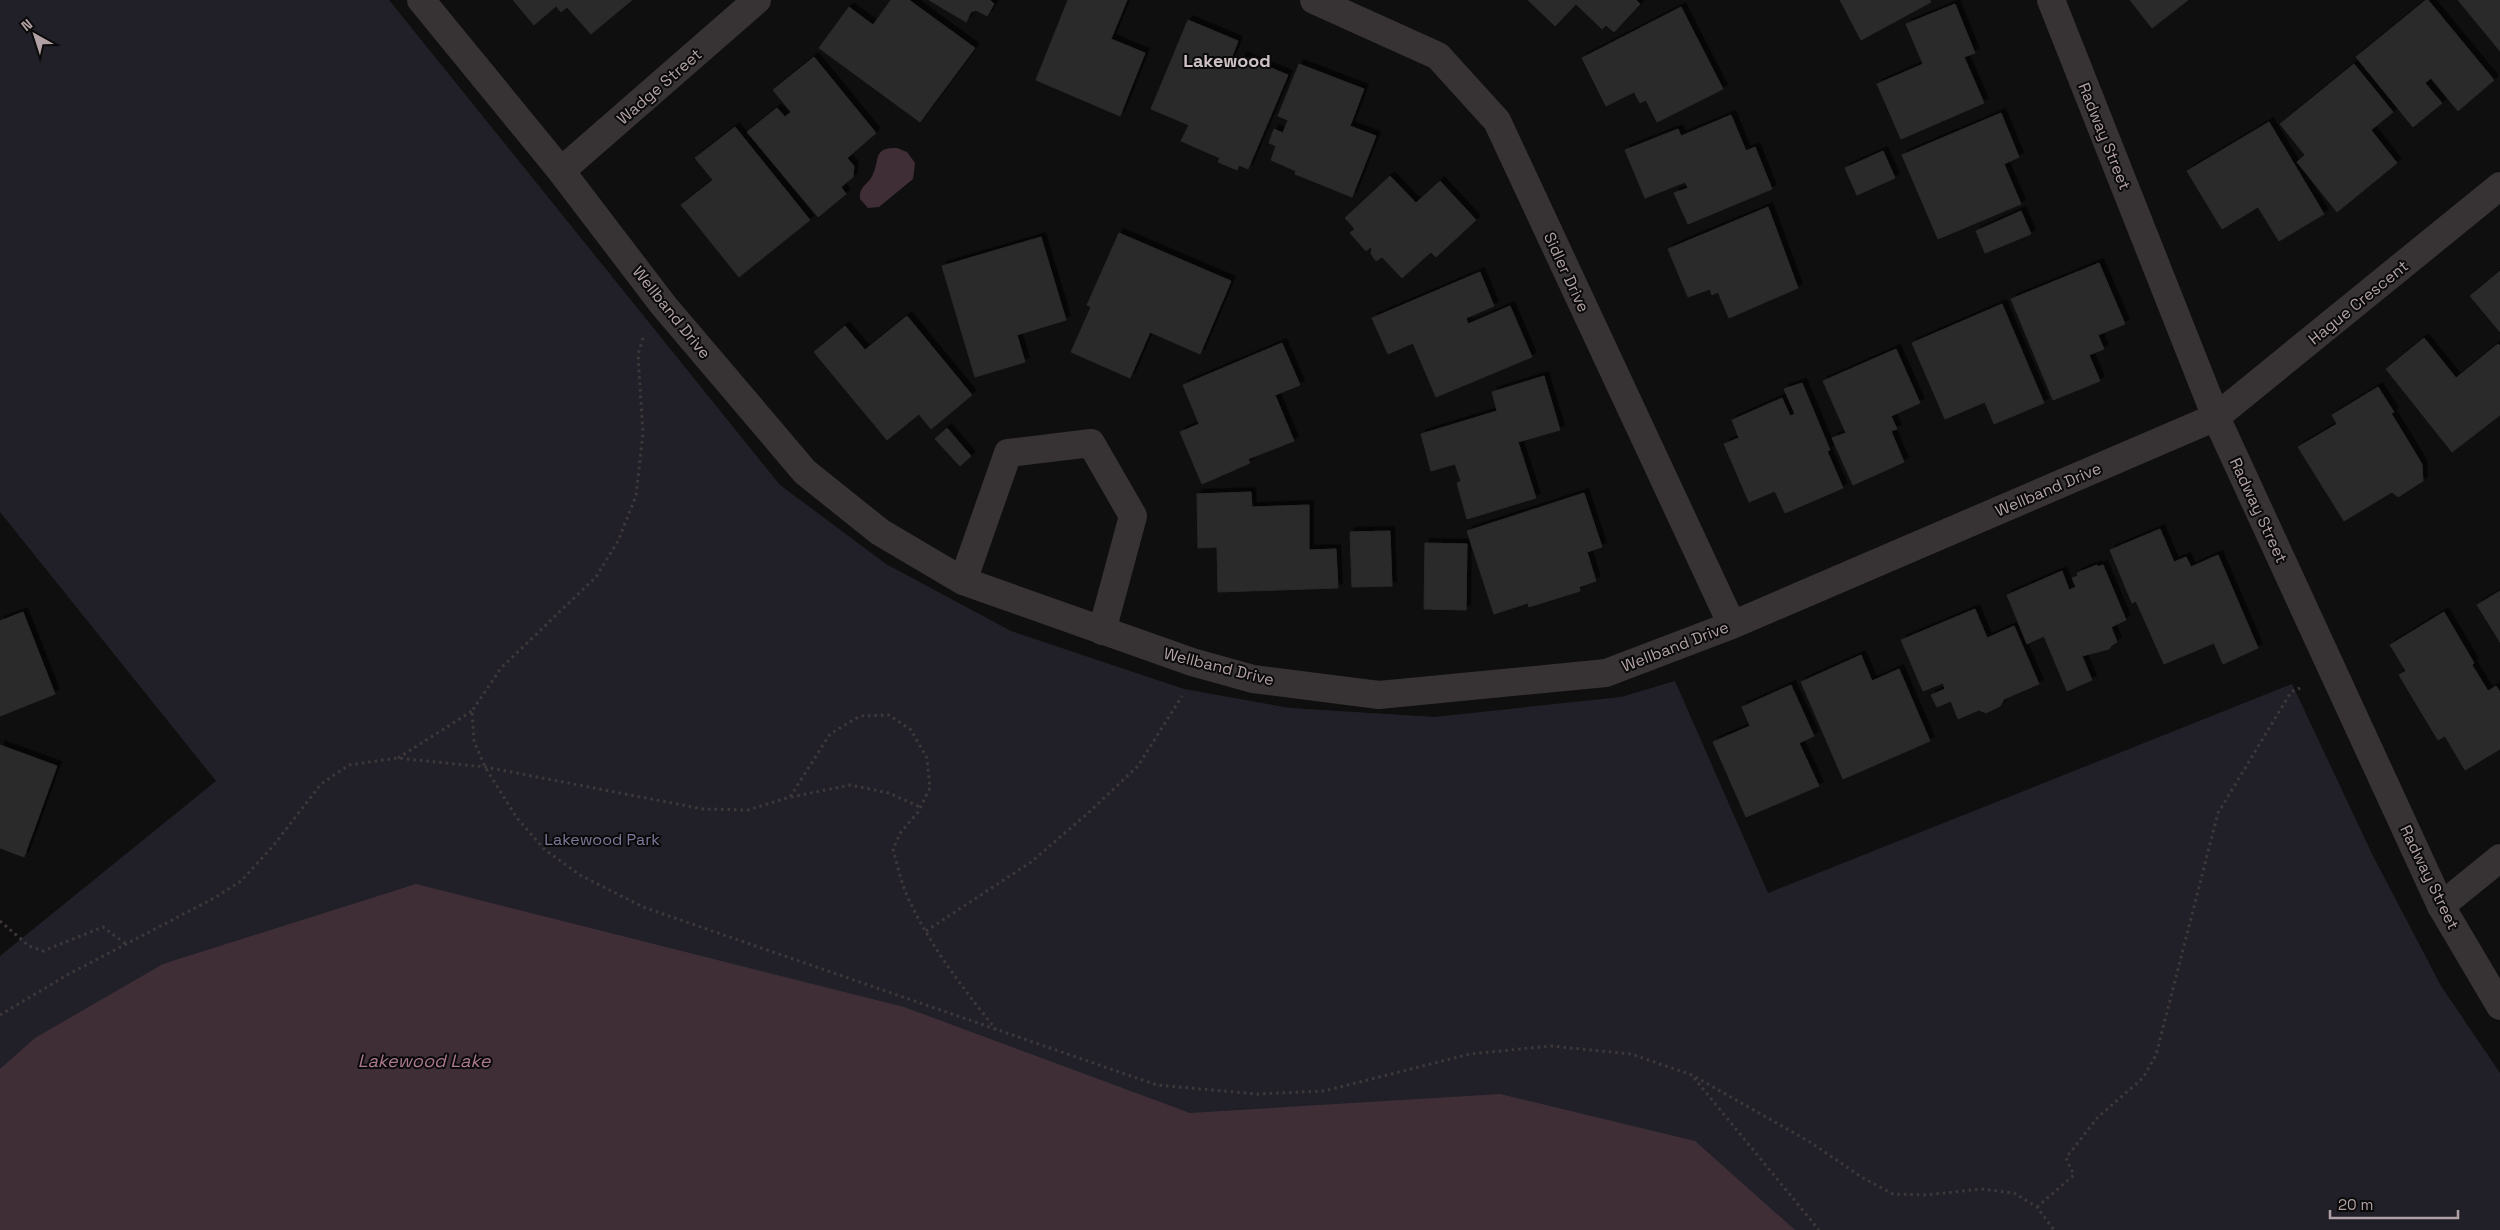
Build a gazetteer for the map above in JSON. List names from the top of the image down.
{
  "streets": {
    "street": [
      "Wadge Street",
      "Radway Street",
      "Sidler Drive",
      "Hague Crescent",
      "Wellband Drive"
    ]
  },
  "crossings": [
    ["Wadge Street", "Wellband Drive"],
    ["Radway Street", "Hague Crescent"],
    ["Radway Street", "Wellband Drive"],
    ["Sidler Drive", "Wellband Drive"],
    ["Hague Crescent", "Wellband Drive"]
  ],
  "districts": ["Lakewood"],
  "water": ["Lakewood Lake"],
  "parks": ["Lakewood Park"],
  "scale_bar": "20 m",
  "north": "top left"
}
